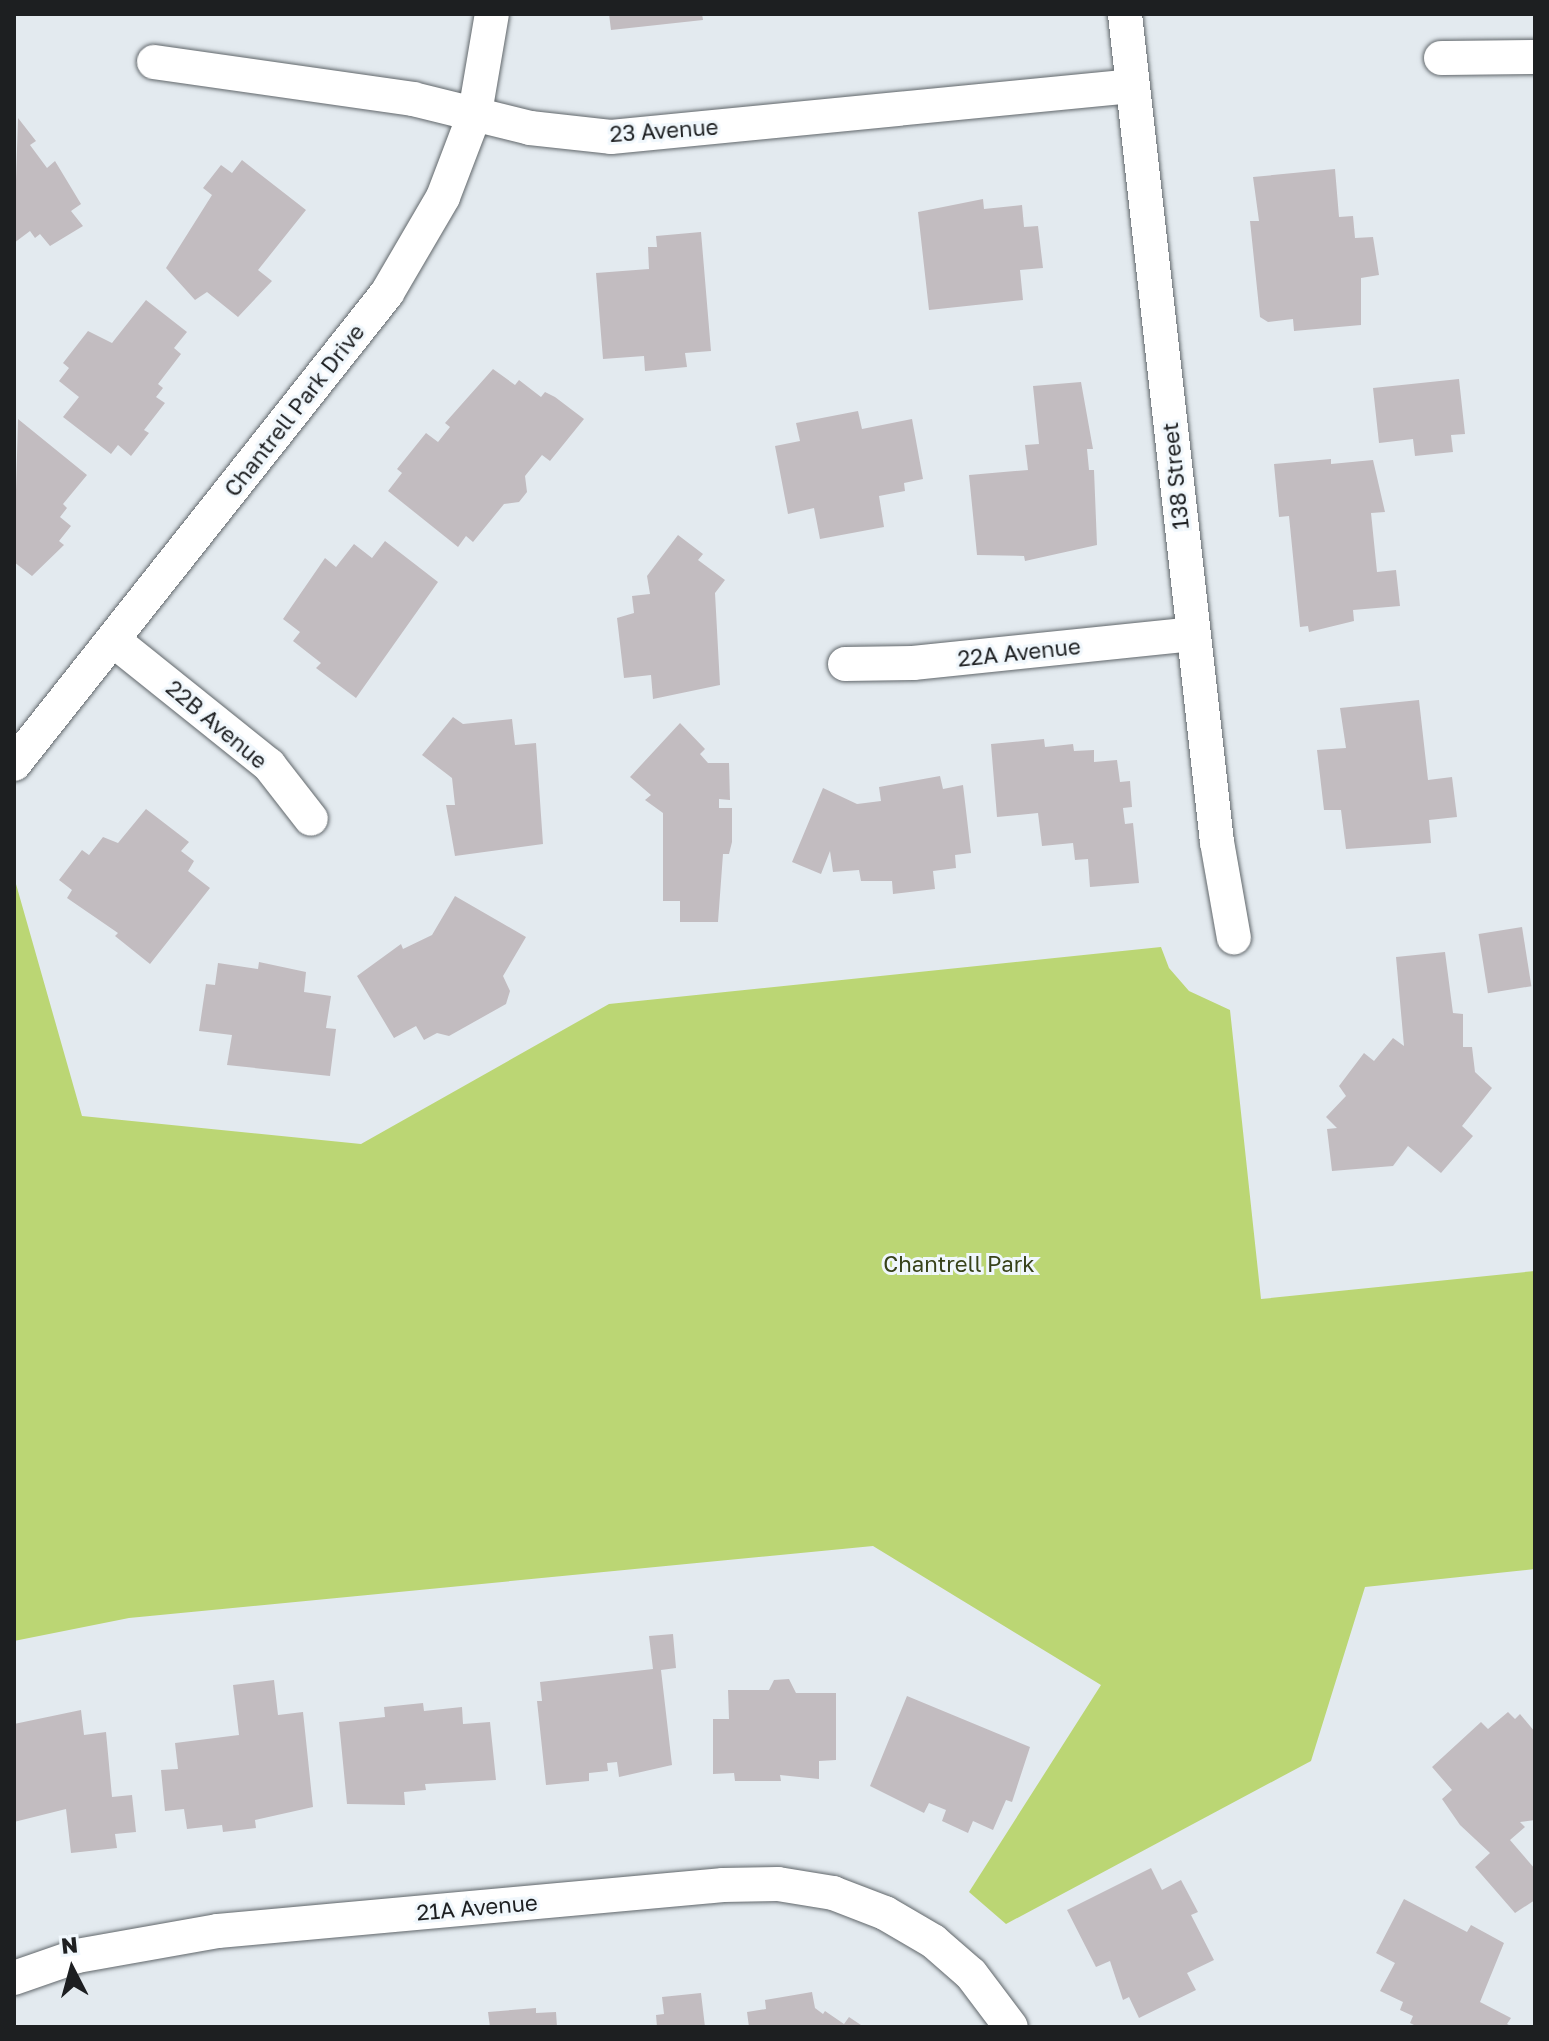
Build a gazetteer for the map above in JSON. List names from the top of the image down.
{
  "streets": {
    "street": [
      "23 Avenue",
      "Chantrell Park Drive",
      "138 Street",
      "22A Avenue",
      "22B Avenue",
      "21A Avenue"
    ]
  },
  "crossings": [
    ["23 Avenue", "Chantrell Park Drive"],
    ["23 Avenue", "138 Street"],
    ["Chantrell Park Drive", "22B Avenue"],
    ["138 Street", "22A Avenue"]
  ],
  "parks": ["Chantrell Park"],
  "north": "top"
}
